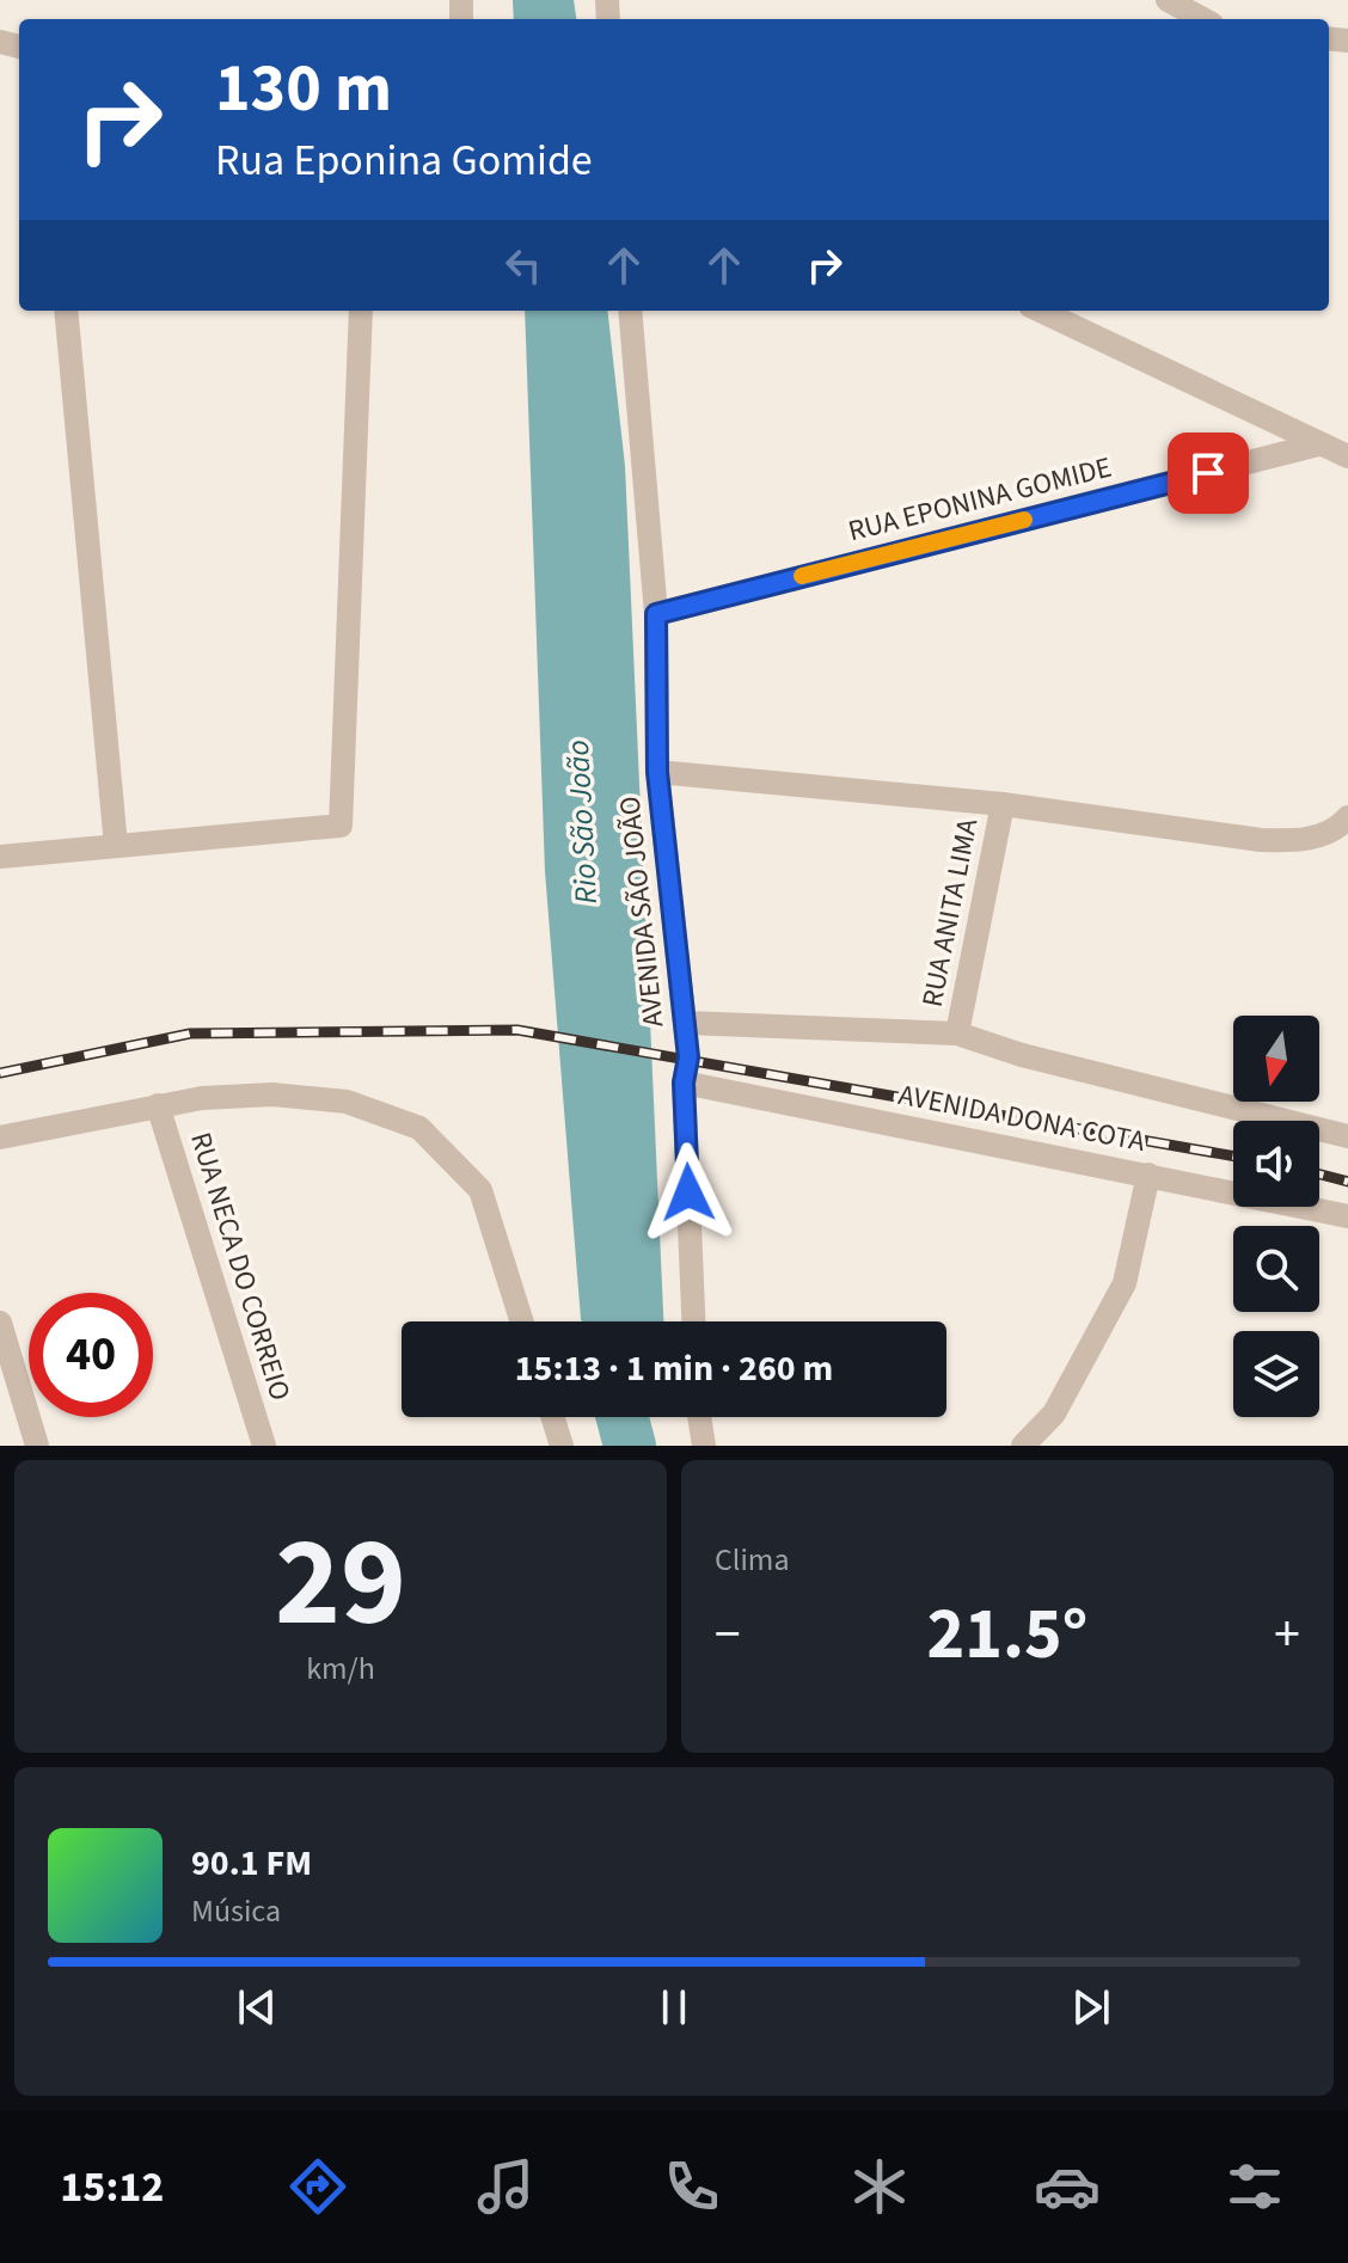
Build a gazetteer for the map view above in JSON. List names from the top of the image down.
{
  "streets": {
    "street": [
      "RUA EPONINA GOMIDE",
      "AVENIDA SÃO JOÃO",
      "RUA ANITA LIMA",
      "AVENIDA DONA COTA",
      "RUA NECA DO CORREIO"
    ]
  },
  "crossings": [
    ["RUA EPONINA GOMIDE", "AVENIDA SÃO JOÃO"],
    ["AVENIDA SÃO JOÃO", "AVENIDA DONA COTA"],
    ["RUA ANITA LIMA", "AVENIDA DONA COTA"]
  ],
  "water": ["Rio São João"],
  "north": "bottom",
  "page": {
    "turn": ["130 m", "Rua Eponina Gomide"],
    "limit": "40",
    "trip": "15:13 · 1 min · 260 m",
    "tile": [
      ["29", "km/h"],
      "Clima"
    ],
    "heat": ["−", "21.5°", "+"],
    "song": ["90.1 FM", "Música"],
    "tabs": "15:12"
  }
}
